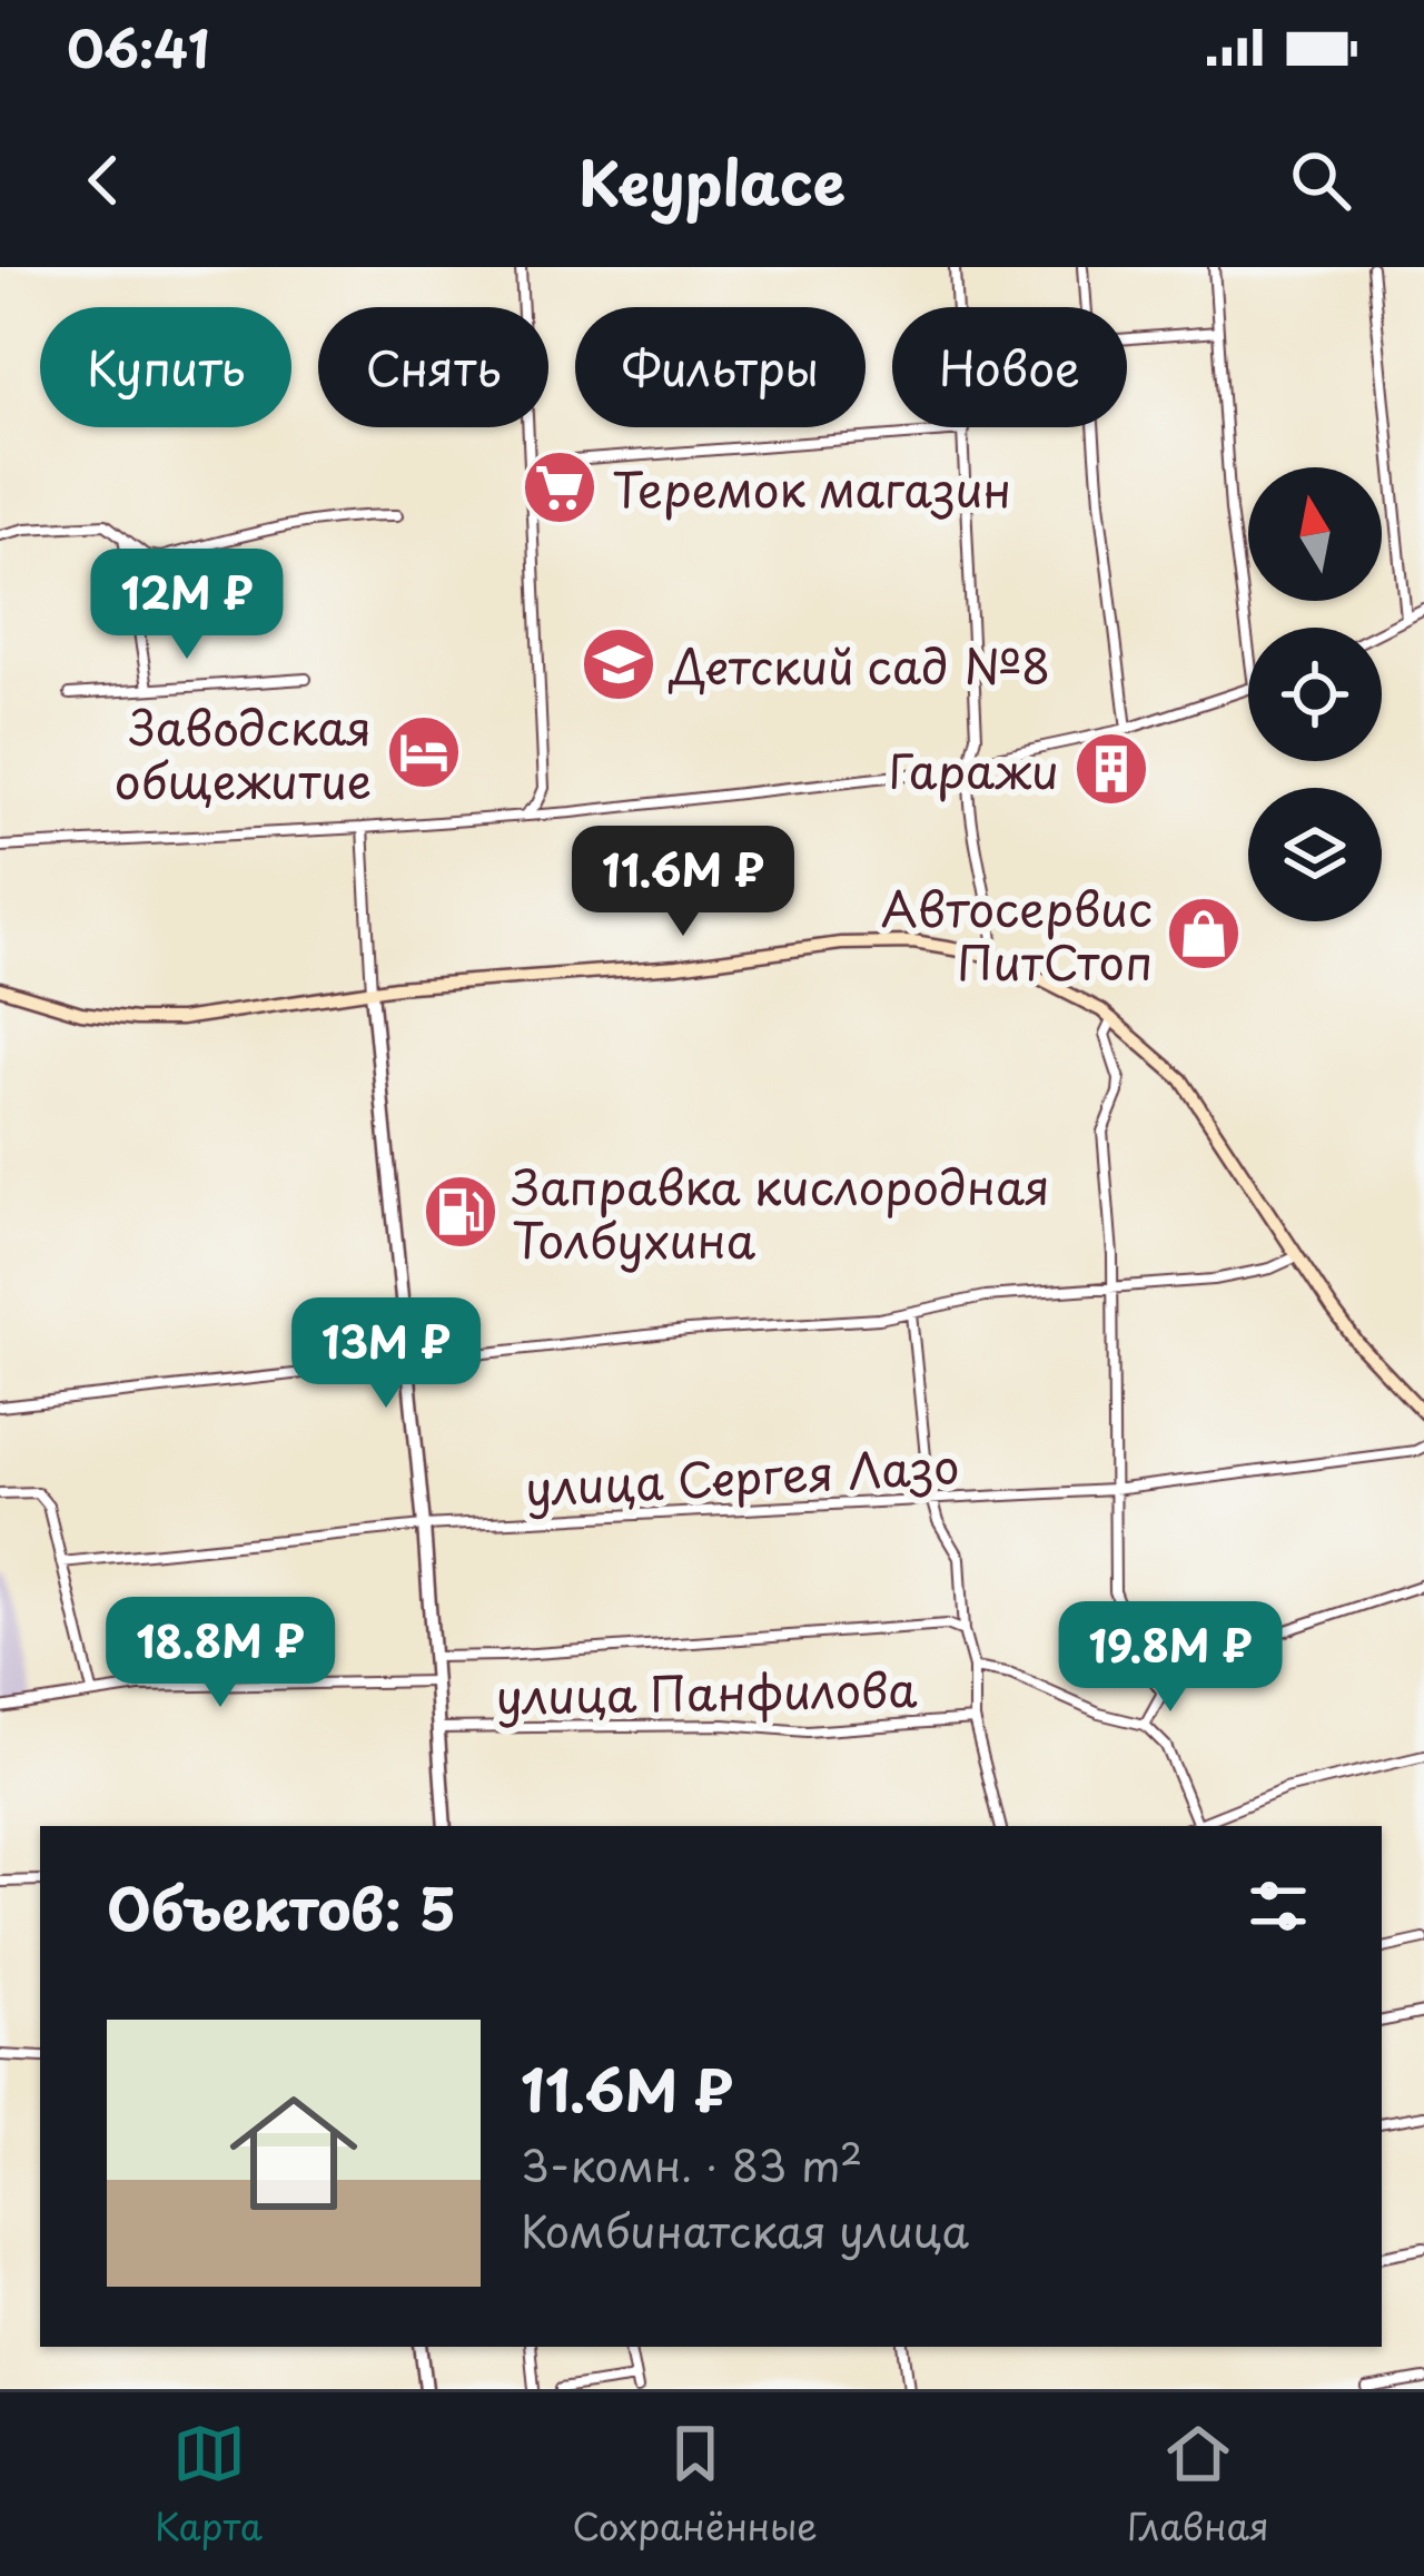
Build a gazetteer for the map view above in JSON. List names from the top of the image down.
{
  "streets": {
    "street": ["улица Сергея Лазо", "улица Панфилова"]
  },
  "places": {
    "supermarket": ["Теремок магазин"],
    "school or university": ["Детский сад №8"],
    "hotel": ["Заводская общежитие"],
    "building": ["Гаражи"],
    "shop": ["Автосервис ПитСтоп"],
    "fuel station": ["Заправка кислородная Толбухина"]
  },
  "north": "top",
  "page": {
    "status": "06:41",
    "header": "Keyplace",
    "chip": [
      "Купить",
      "Снять",
      "Фильтры",
      "Новое"
    ],
    "price": [
      "12M ₽",
      "11.6M ₽",
      "13M ₽",
      "18.8M ₽",
      "19.8M ₽"
    ],
    "heading": "Объектов: 5",
    "list": [
      {
        "name": "11.6M ₽",
        "note": "3-комн. · 83 m² · Комбинатская улица"
      }
    ],
    "tabs": ["Карта", "Сохранённые", "Главная"]
  }
}
